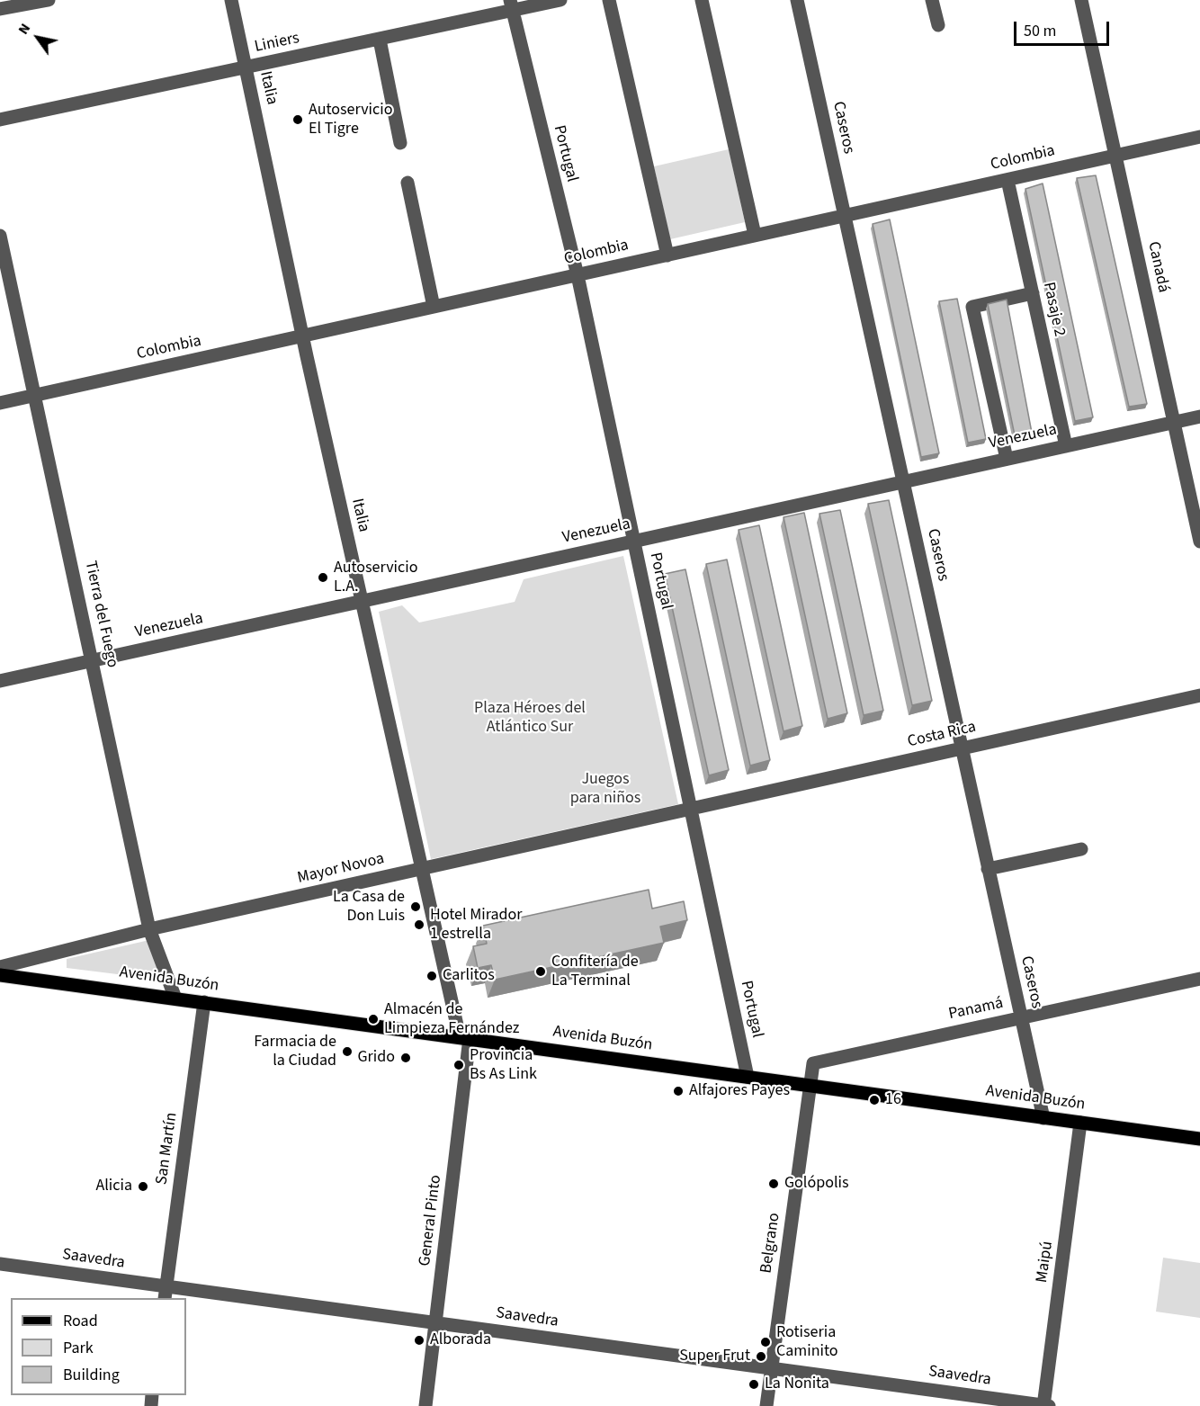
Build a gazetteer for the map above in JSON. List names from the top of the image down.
{
  "streets": {
    "main road": ["Avenida Buzón"],
    "street": [
      "Liniers",
      "Italia",
      "Caseros",
      "Portugal",
      "Colombia",
      "Canadá",
      "Pasaje 2",
      "Venezuela",
      "Tierra del Fuego",
      "Costa Rica",
      "Mayor Novoa",
      "Panamá",
      "San Martín",
      "General Pinto",
      "Belgrano",
      "Saavedra",
      "Maipú"
    ]
  },
  "crossings": [
    ["Liniers", "Italia"],
    ["Liniers", "Portugal"],
    ["Italia", "Colombia"],
    ["Italia", "Venezuela"],
    ["Italia", "Mayor Novoa"],
    ["Italia", "Avenida Buzón"],
    ["Italia", "General Pinto"],
    ["Caseros", "Colombia"],
    ["Caseros", "Venezuela"],
    ["Caseros", "Costa Rica"],
    ["Caseros", "Avenida Buzón"],
    ["Caseros", "Panamá"],
    ["Portugal", "Colombia"],
    ["Portugal", "Venezuela"],
    ["Portugal", "Costa Rica"],
    ["Portugal", "Mayor Novoa"],
    ["Portugal", "Avenida Buzón"],
    ["Colombia", "Canadá"],
    ["Colombia", "Pasaje 2"],
    ["Colombia", "Tierra del Fuego"],
    ["Canadá", "Venezuela"],
    ["Pasaje 2", "Venezuela"],
    ["Venezuela", "Tierra del Fuego"],
    ["Tierra del Fuego", "Mayor Novoa"],
    ["Tierra del Fuego", "Avenida Buzón"],
    ["Costa Rica", "Mayor Novoa"],
    ["Avenida Buzón", "Panamá"],
    ["Avenida Buzón", "San Martín"],
    ["Avenida Buzón", "General Pinto"],
    ["Avenida Buzón", "Belgrano"],
    ["Avenida Buzón", "Maipú"],
    ["Panamá", "Belgrano"],
    ["San Martín", "Saavedra"],
    ["General Pinto", "Saavedra"],
    ["Belgrano", "Saavedra"],
    ["Saavedra", "Maipú"]
  ],
  "parks": ["Plaza Héroes del Atlántico Sur", "Juegos para niños"],
  "places": [
    "Autoservicio El Tigre",
    "Autoservicio L.A.",
    "La Casa de Don Luis",
    "Hotel Mirador 1 estrella",
    "Confitería de La Terminal",
    "Carlitos",
    "Almacén de Limpieza Fernández",
    "Farmacia de la Ciudad",
    "Grido",
    "Provincia Bs As Link",
    "Alfajores Payes",
    "16",
    "Golópolis",
    "Alicia",
    "Alborada",
    "Rotiseria Caminito",
    "Super Frut",
    "La Nonita"
  ],
  "legend": ["Road", "Park", "Building"],
  "scale_bar": "50 m",
  "north": "top left"
}
